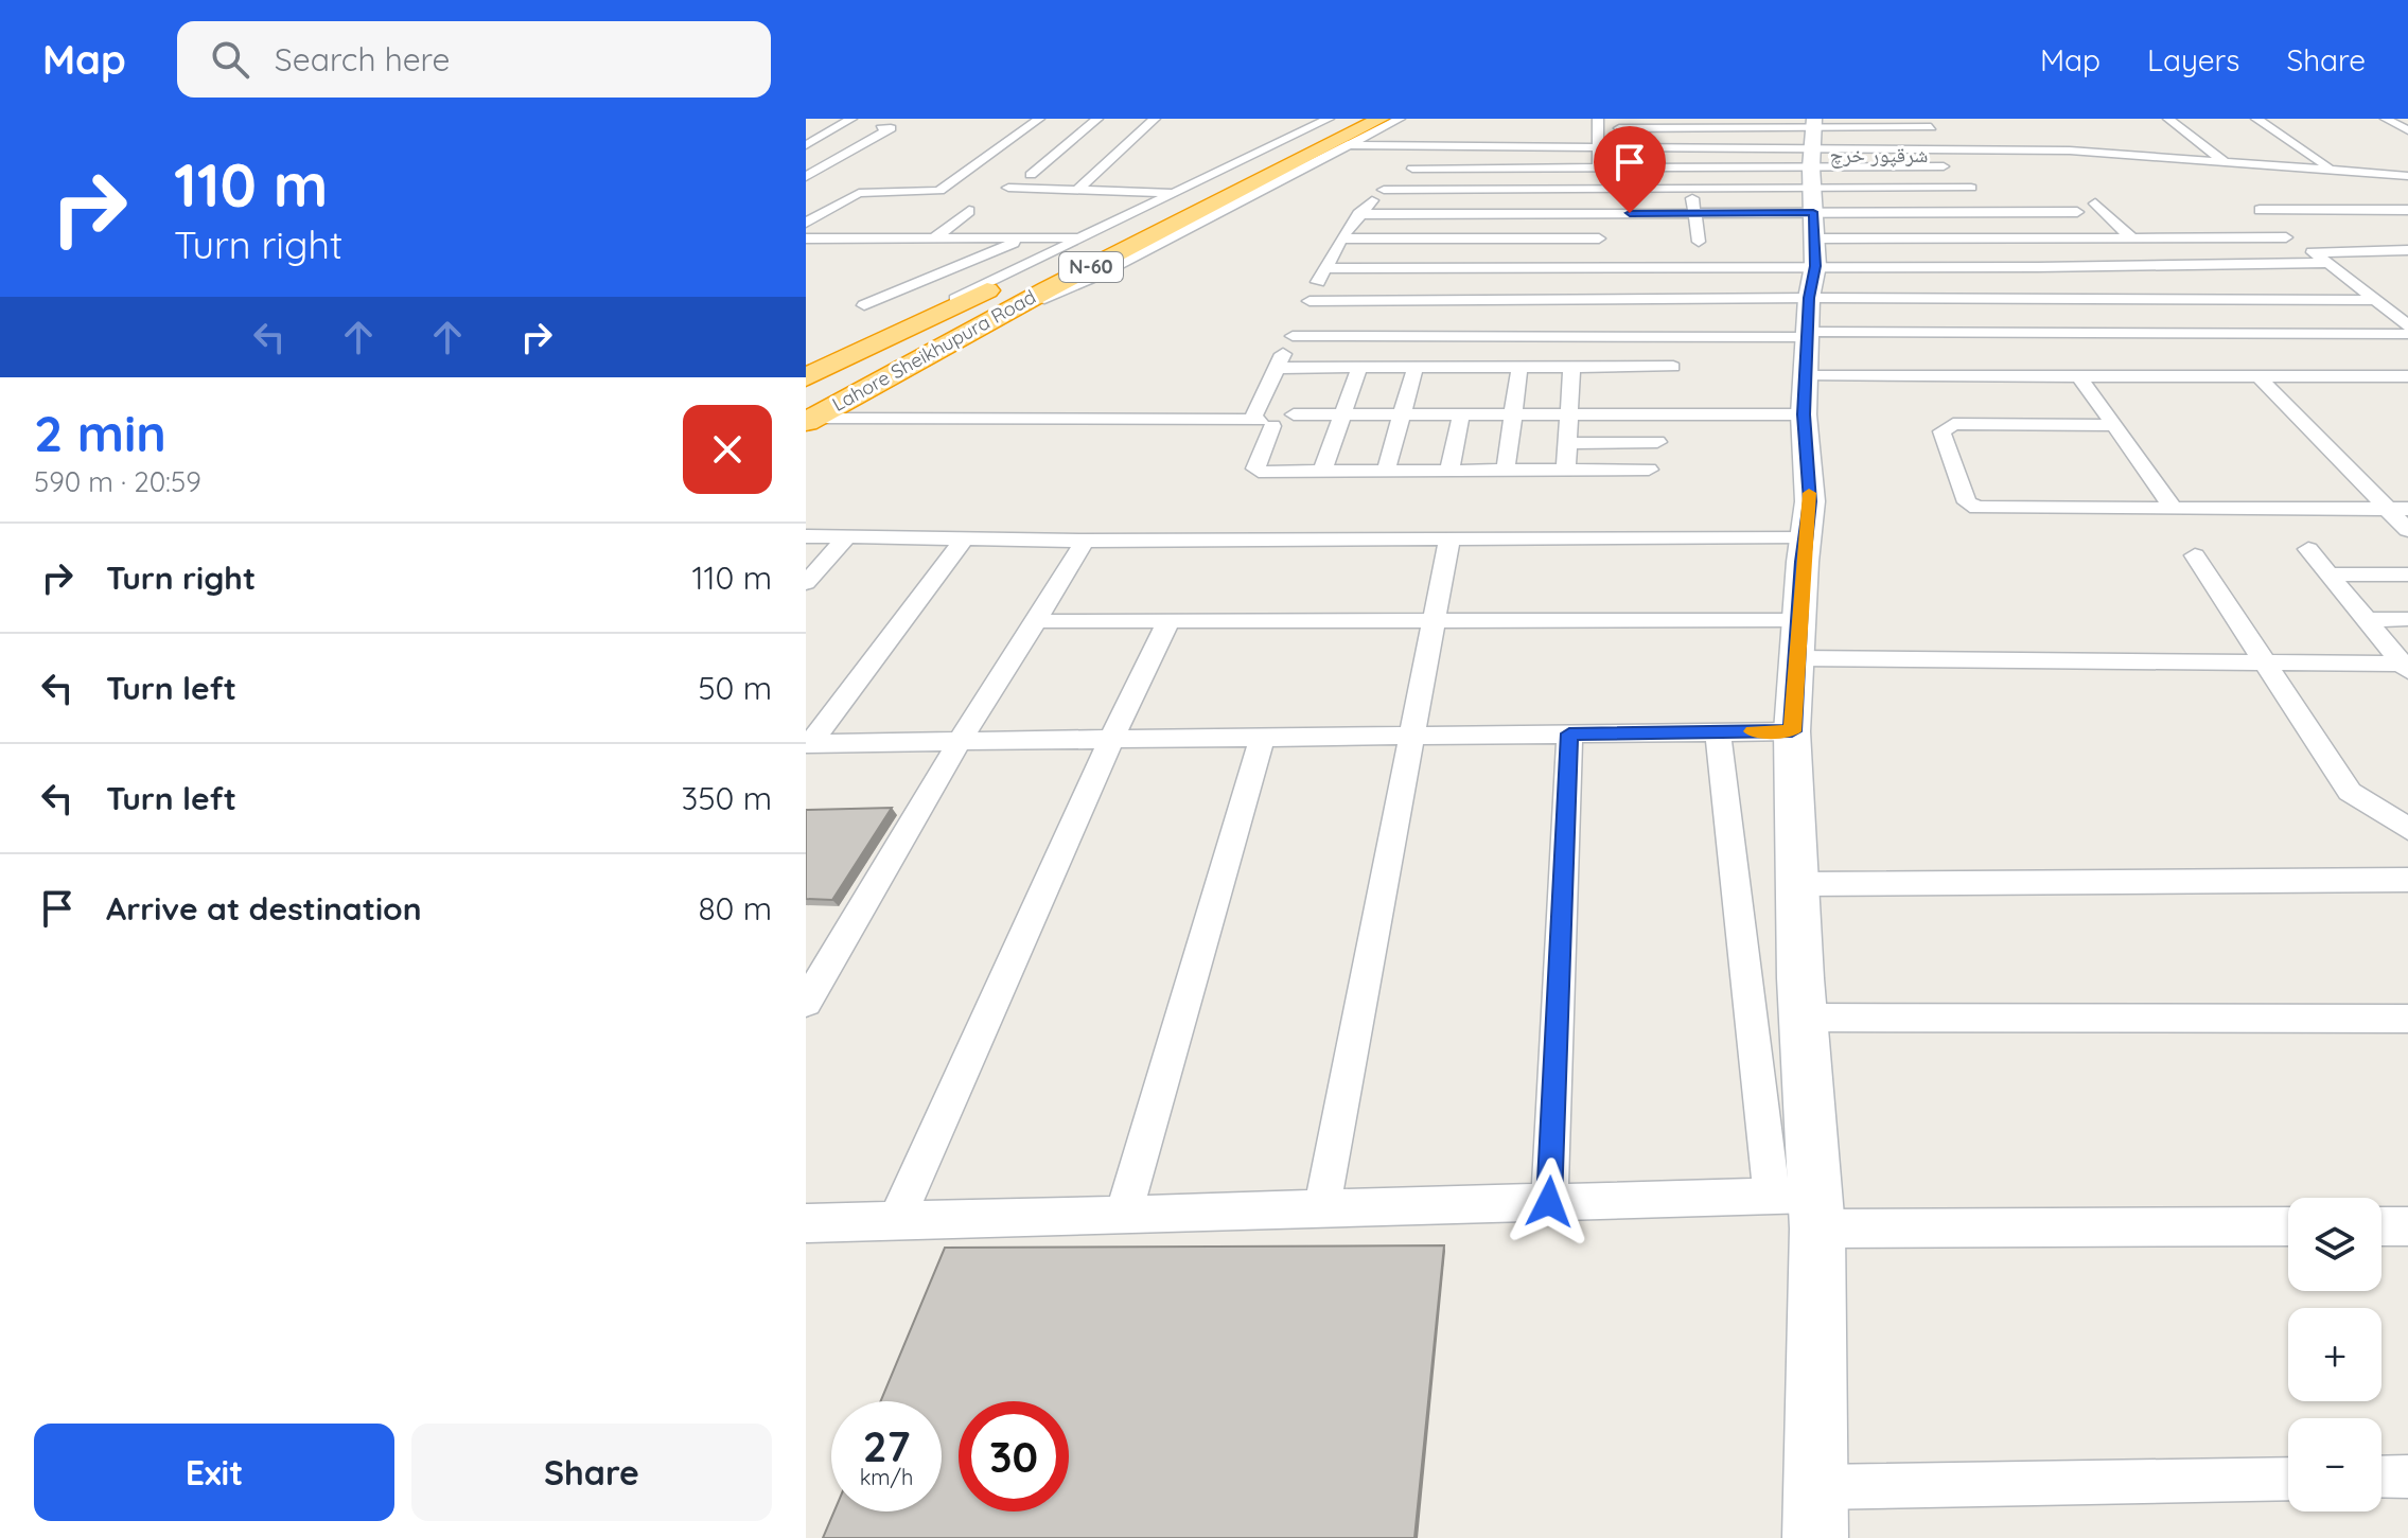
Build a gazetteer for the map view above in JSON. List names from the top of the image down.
{
  "streets": {
    "highway": ["N-60", "Lahore Sheikhupura Road"]
  },
  "districts": ["شرقپور خرچ"],
  "page": {
    "header": "Map",
    "search": "Search here",
    "nav": ["Map", "Layers", "Share"],
    "turn": ["110 m", "Turn right"],
    "heading": ["2 min", "590 m · 20:59"],
    "list": [
      {
        "name": "Turn right",
        "value": "110 m"
      },
      {
        "name": "Turn left",
        "value": "50 m"
      },
      {
        "name": "Turn left",
        "value": "350 m"
      },
      {
        "name": "Arrive at destination",
        "value": "80 m"
      }
    ],
    "map_buttons": ["+", "−"],
    "speed": "27 km/h",
    "limit": "30",
    "buttons": ["Exit", "Share"]
  }
}
